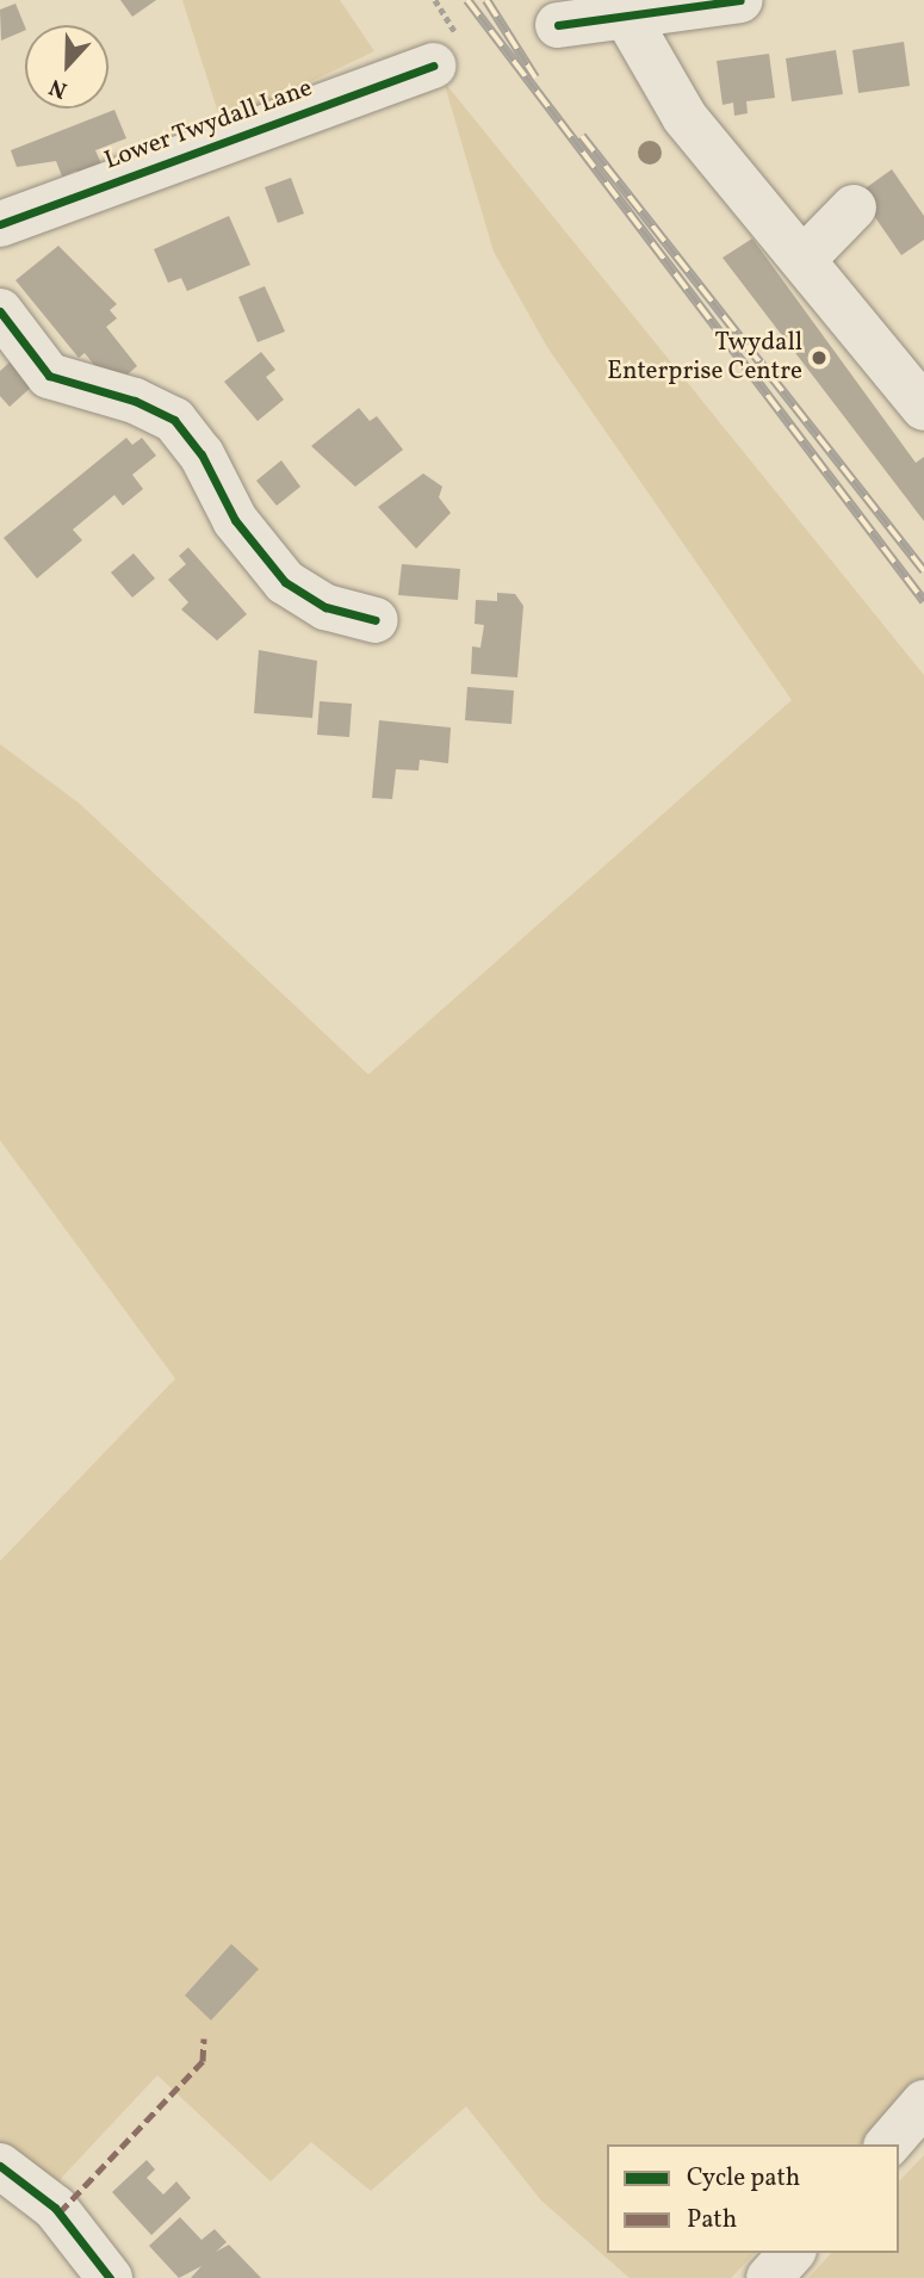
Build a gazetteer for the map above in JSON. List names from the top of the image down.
{
  "streets": {
    "street": ["Lower Twydall Lane"]
  },
  "places": ["Twydall Enterprise Centre"],
  "legend": ["Cycle path", "Path"],
  "north": "bottom"
}
